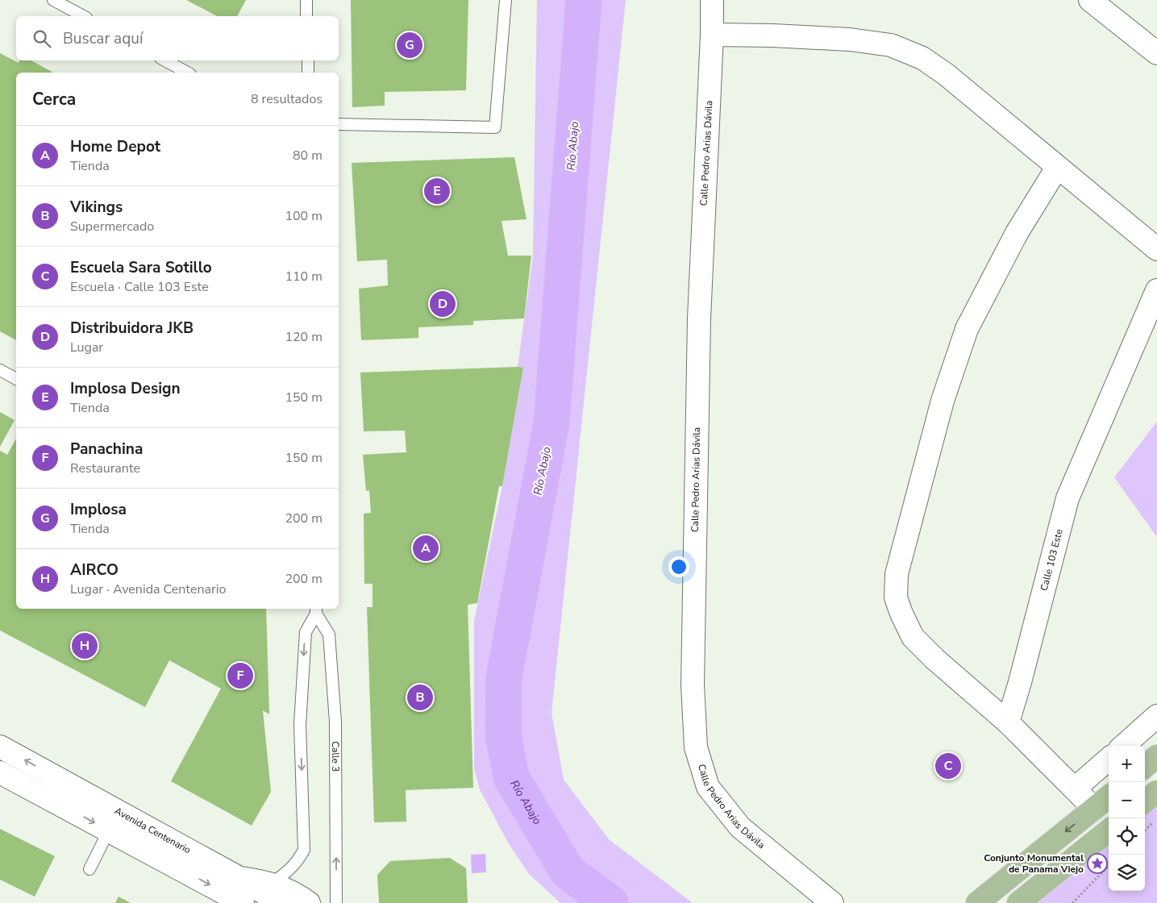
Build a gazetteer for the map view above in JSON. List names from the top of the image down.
{
  "streets": {
    "street": ["Calle Pedro Arias Dávila", "Calle 103 Este", "Avenida Centenario"],
    "lane": ["Calle 3"]
  },
  "crossings": [
    ["Calle 3", "Avenida Centenario"]
  ],
  "water": ["Río Abajo"],
  "places": {
    "place": ["Conjunto Monumental de Panama Viejo"]
  },
  "page": {
    "search": "Buscar aquí",
    "pins": [
      "G",
      "E",
      "D",
      "A",
      "H",
      "F",
      "B",
      "C"
    ],
    "heading": ["Cerca", "8 resultados"],
    "list": [
      {
        "mark": "A",
        "name": "Home Depot",
        "note": "Tienda",
        "value": "80 m"
      },
      {
        "mark": "B",
        "name": "Vikings",
        "note": "Supermercado",
        "value": "100 m"
      },
      {
        "mark": "C",
        "name": "Escuela Sara Sotillo",
        "note": "Escuela · Calle 103 Este",
        "value": "110 m"
      },
      {
        "mark": "D",
        "name": "Distribuidora JKB",
        "note": "Lugar",
        "value": "120 m"
      },
      {
        "mark": "E",
        "name": "Implosa Design",
        "note": "Tienda",
        "value": "150 m"
      },
      {
        "mark": "F",
        "name": "Panachina",
        "note": "Restaurante",
        "value": "150 m"
      },
      {
        "mark": "G",
        "name": "Implosa",
        "note": "Tienda",
        "value": "200 m"
      },
      {
        "mark": "H",
        "name": "AIRCO",
        "note": "Lugar · Avenida Centenario",
        "value": "200 m"
      }
    ],
    "map_buttons": ["+", "−"]
  }
}
